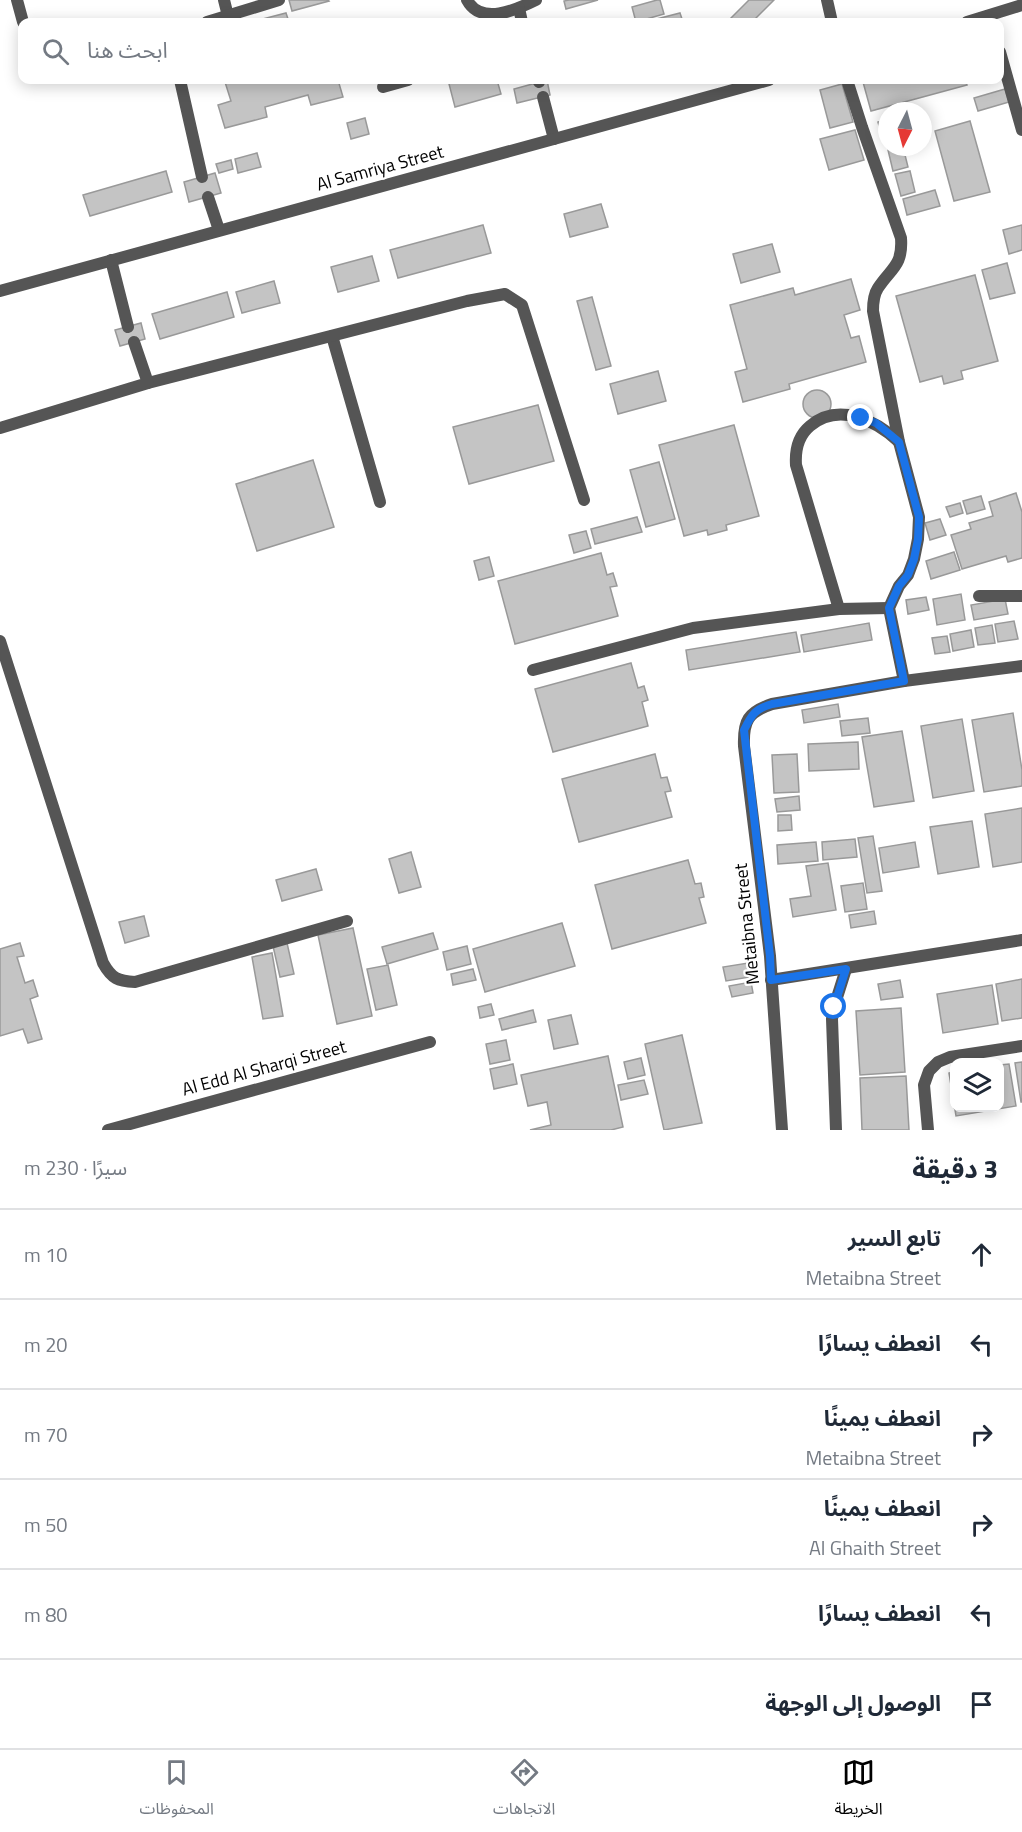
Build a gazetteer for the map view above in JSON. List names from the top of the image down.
{
  "streets": {
    "street": ["Al Samriya Street", "Metaibna Street", "Al Edd Al Sharqi Street"]
  },
  "north": "bottom",
  "page": {
    "search": "ابحث هنا",
    "heading": ["3 دقيقة", "سيرًا · 230 m"],
    "list": [
      ["تابع السير", "Metaibna Street", "10 m"],
      ["انعطف يسارًا", "20 m"],
      ["انعطف يمينًا", "Metaibna Street", "70 m"],
      ["انعطف يمينًا", "Al Ghaith Street", "50 m"],
      ["انعطف يسارًا", "80 m"],
      "الوصول إلى الوجهة"
    ],
    "nav": ["الخريطة", "الاتجاهات", "المحفوظات"]
  }
}
